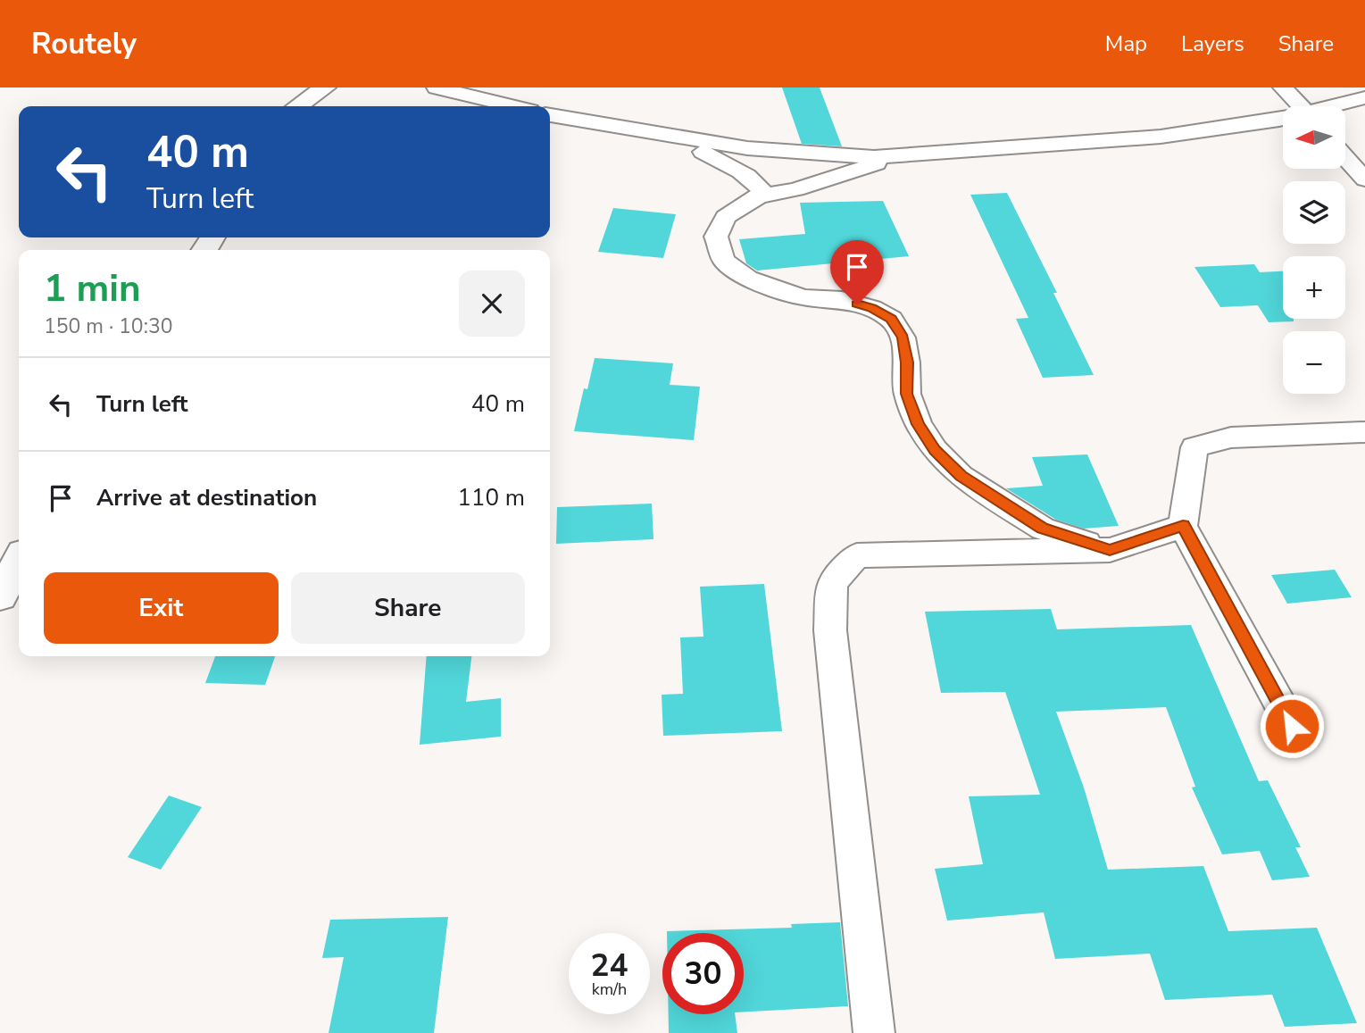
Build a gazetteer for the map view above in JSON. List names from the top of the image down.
{
  "north": "left",
  "page": {
    "header": "Routely",
    "nav": ["Map", "Layers", "Share"],
    "map_buttons": ["+", "−"],
    "turn": ["40 m", "Turn left"],
    "heading": ["1 min", "150 m · 10:30"],
    "list": [
      {
        "name": "Turn left",
        "value": "40 m"
      },
      {
        "name": "Arrive at destination",
        "value": "110 m"
      }
    ],
    "buttons": ["Exit", "Share"],
    "speed": "24 km/h",
    "limit": "30"
  }
}
